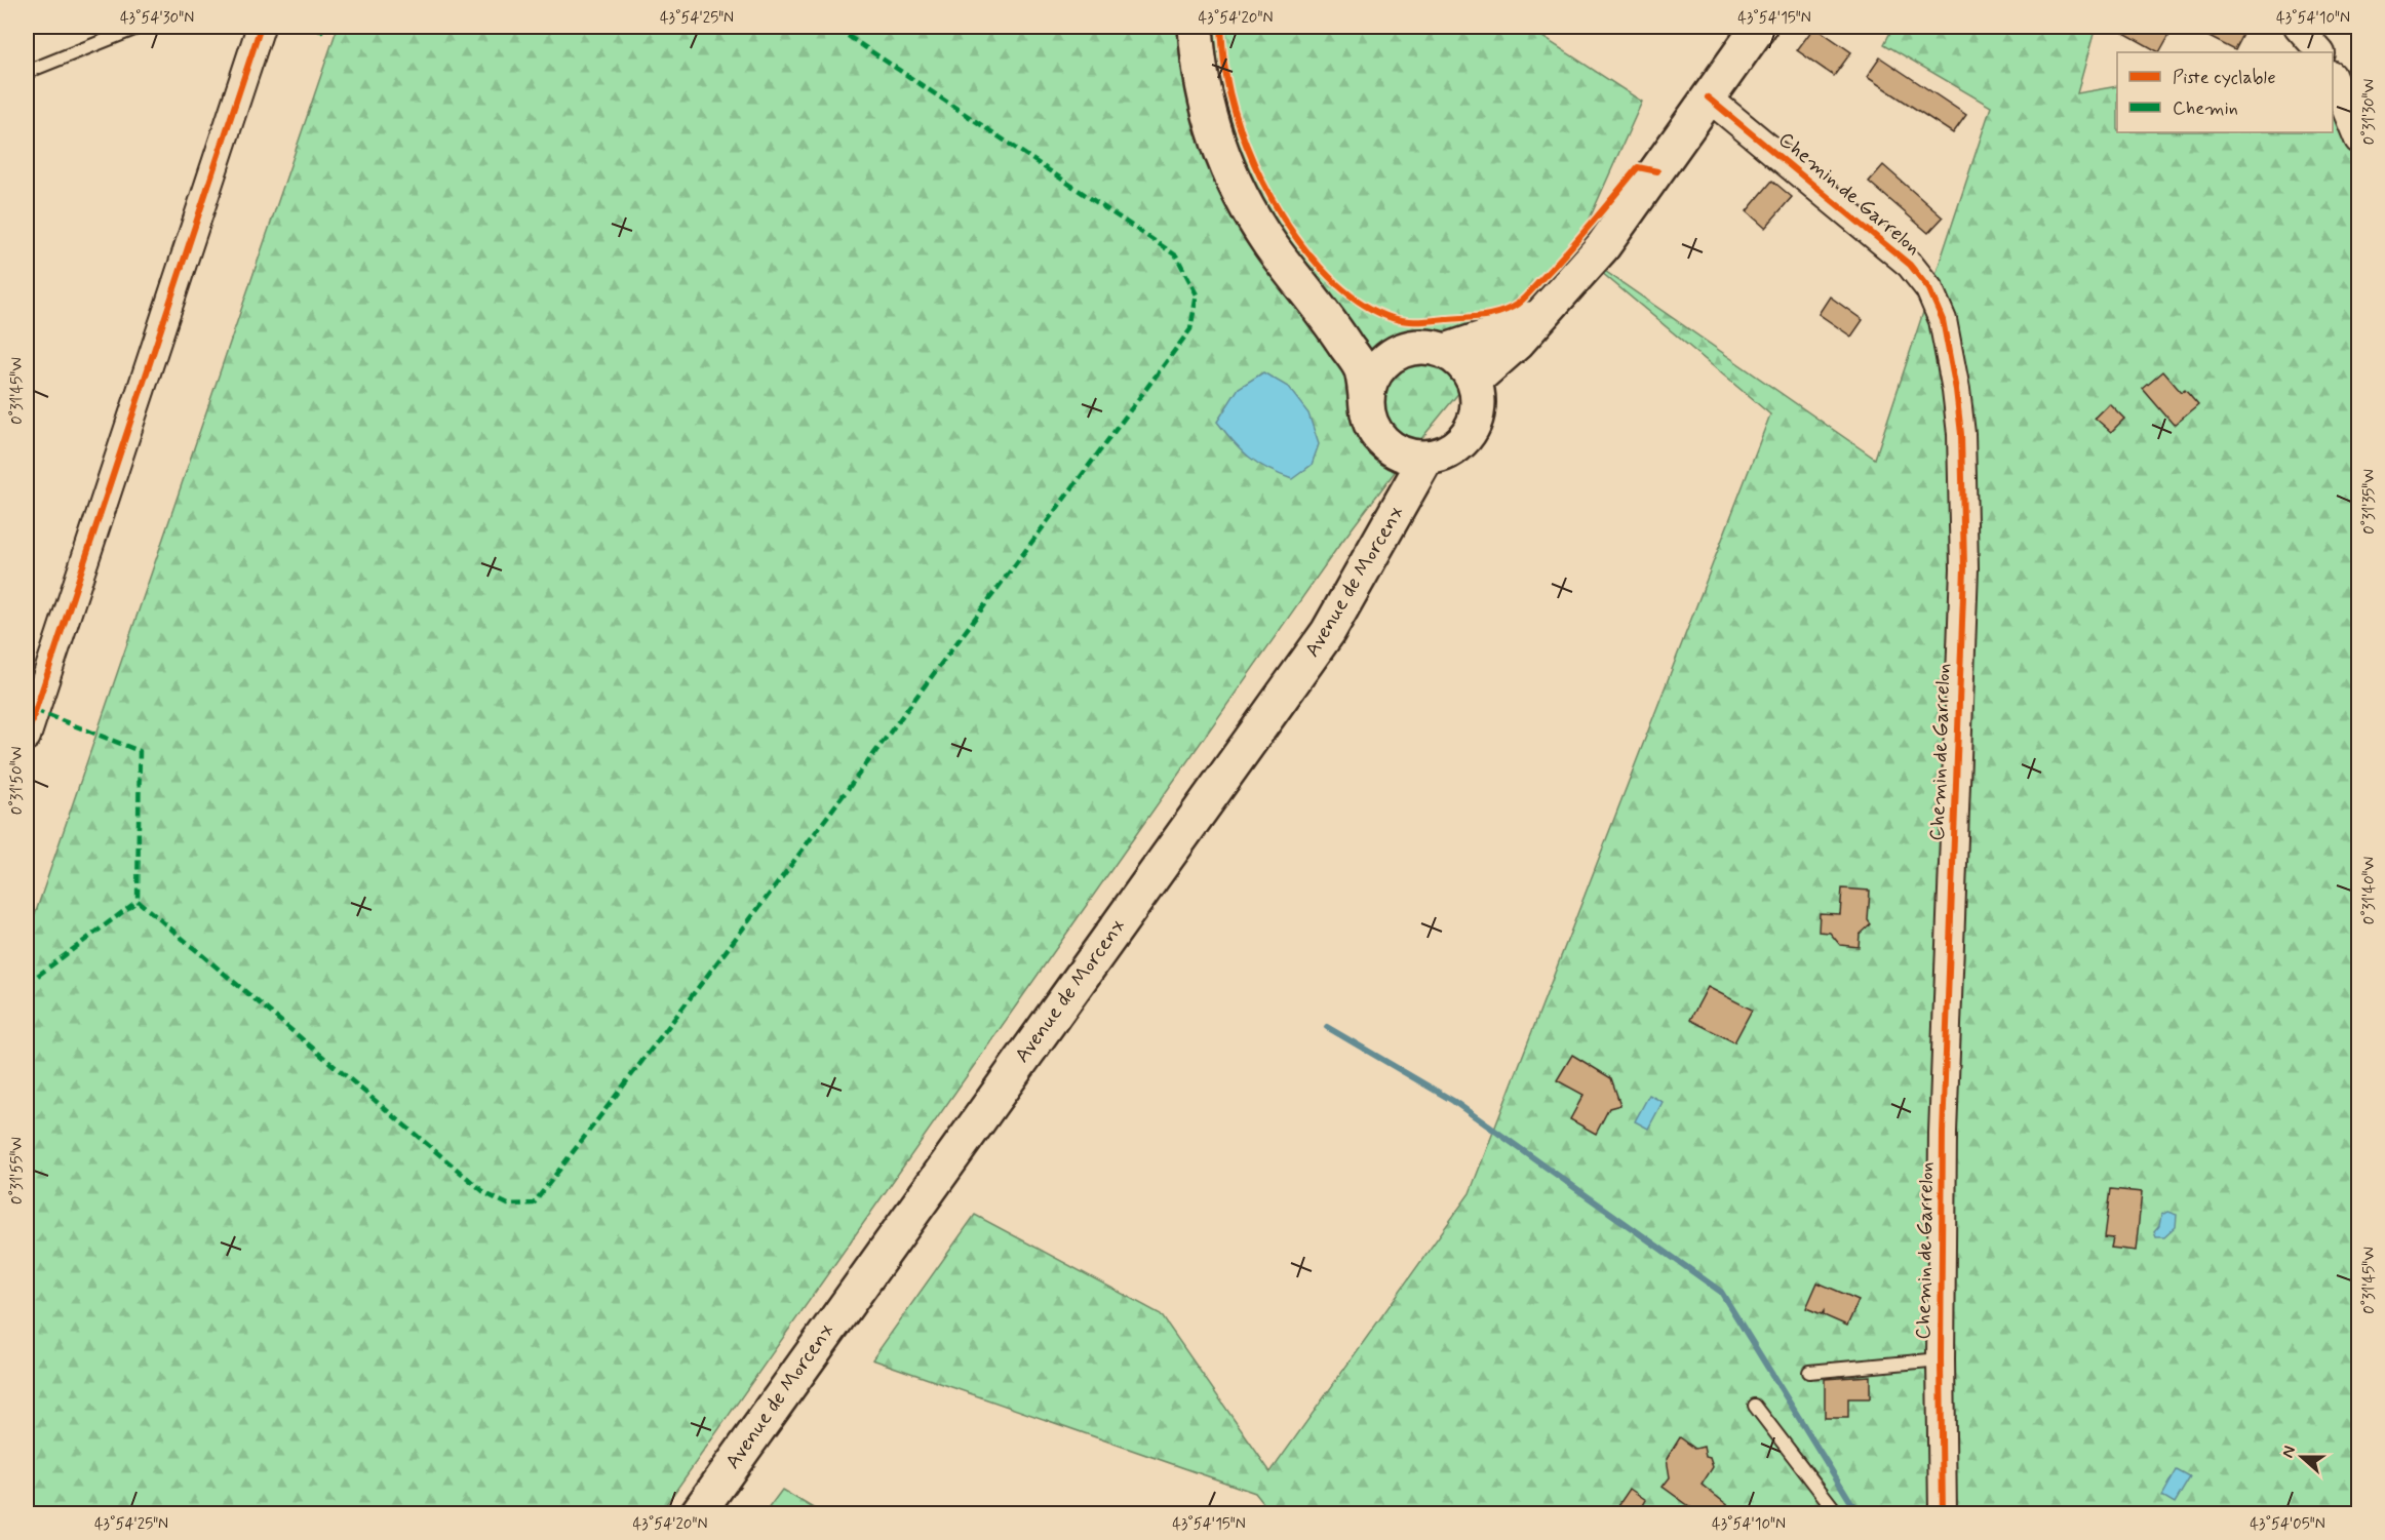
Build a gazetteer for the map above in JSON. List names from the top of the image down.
{
  "streets": {
    "main road": ["Avenue de Morcenx"],
    "street": ["Chemin de Garrelon"]
  },
  "legend": ["Piste cyclable", "Chemin"],
  "north": "left",
  "coordinates": [
    "43°54'30\"N",
    "43°54'25\"N",
    "43°54'20\"N",
    "43°54'15\"N",
    "43°54'10\"N",
    "0°31'30\"W",
    "0°31'45\"W",
    "0°31'35\"W",
    "0°31'50\"W",
    "0°31'40\"W",
    "0°31'55\"W",
    "43°54'05\"N"
  ]
}
